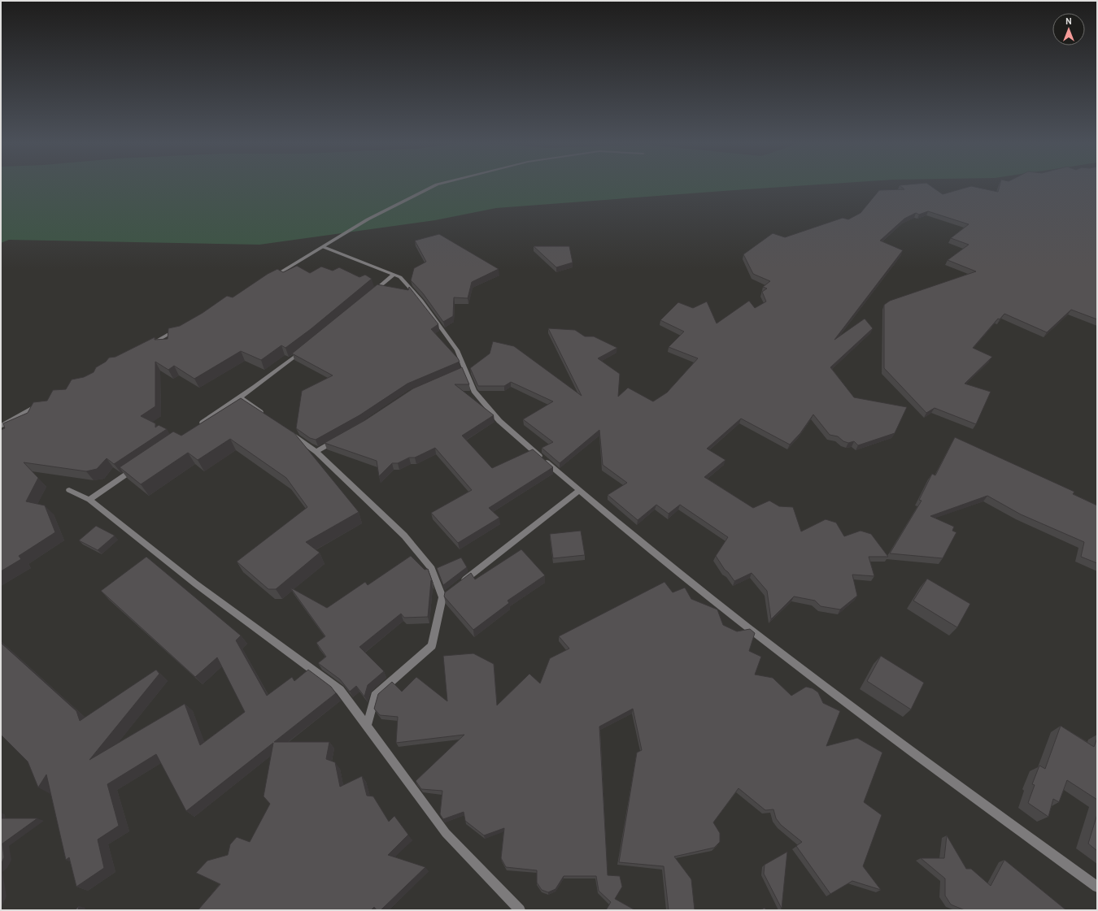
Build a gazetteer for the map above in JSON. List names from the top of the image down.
{
  "north": "top"
}
